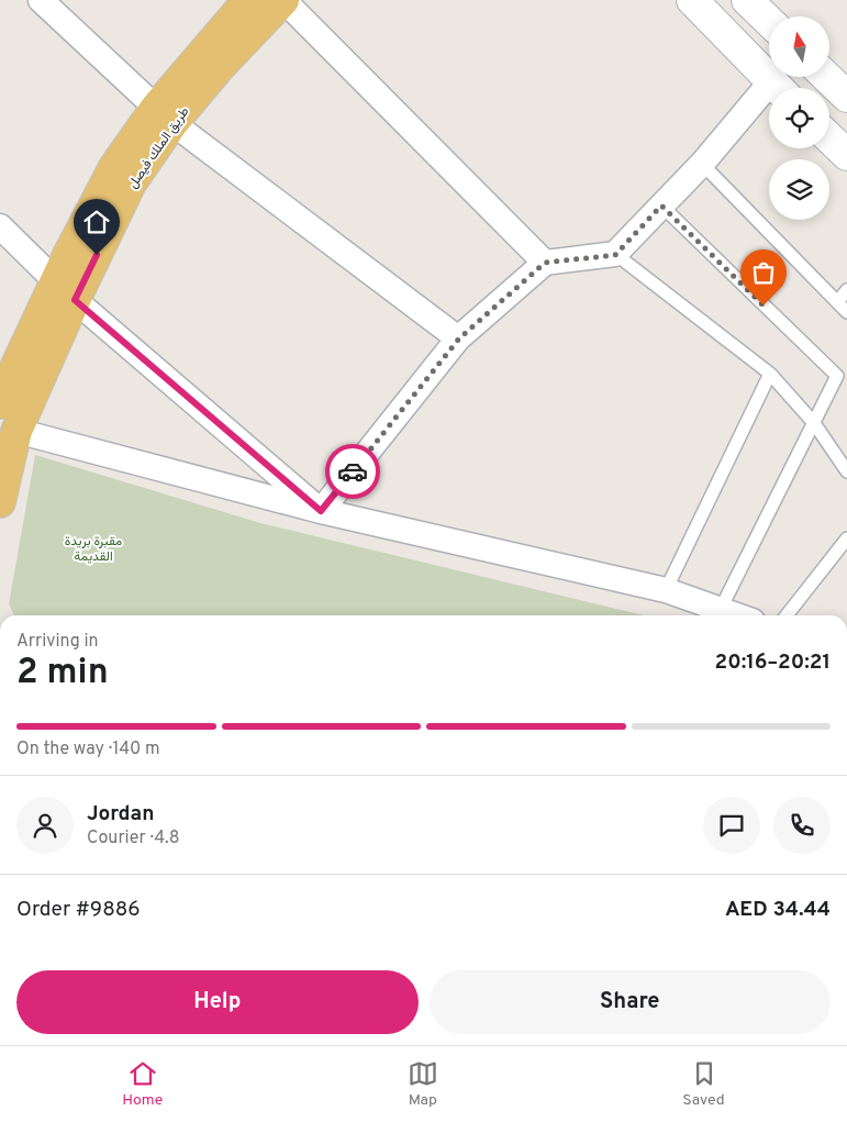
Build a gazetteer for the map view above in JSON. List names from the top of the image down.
{
  "streets": {
    "main road": ["طريق الملك فيصل"]
  },
  "parks": ["مقبرة بريدة القديمة"],
  "north": "top",
  "page": {
    "heading": ["2 min", "Arriving in", "20:16–20:21"],
    "panel": [
      "Jordan",
      "Courier · 4.8",
      "Order #9886",
      "AED 34.44"
    ],
    "bar": "On the way · 140 m",
    "buttons": ["Help", "Share"],
    "tabs": ["Home", "Map", "Saved"]
  }
}
